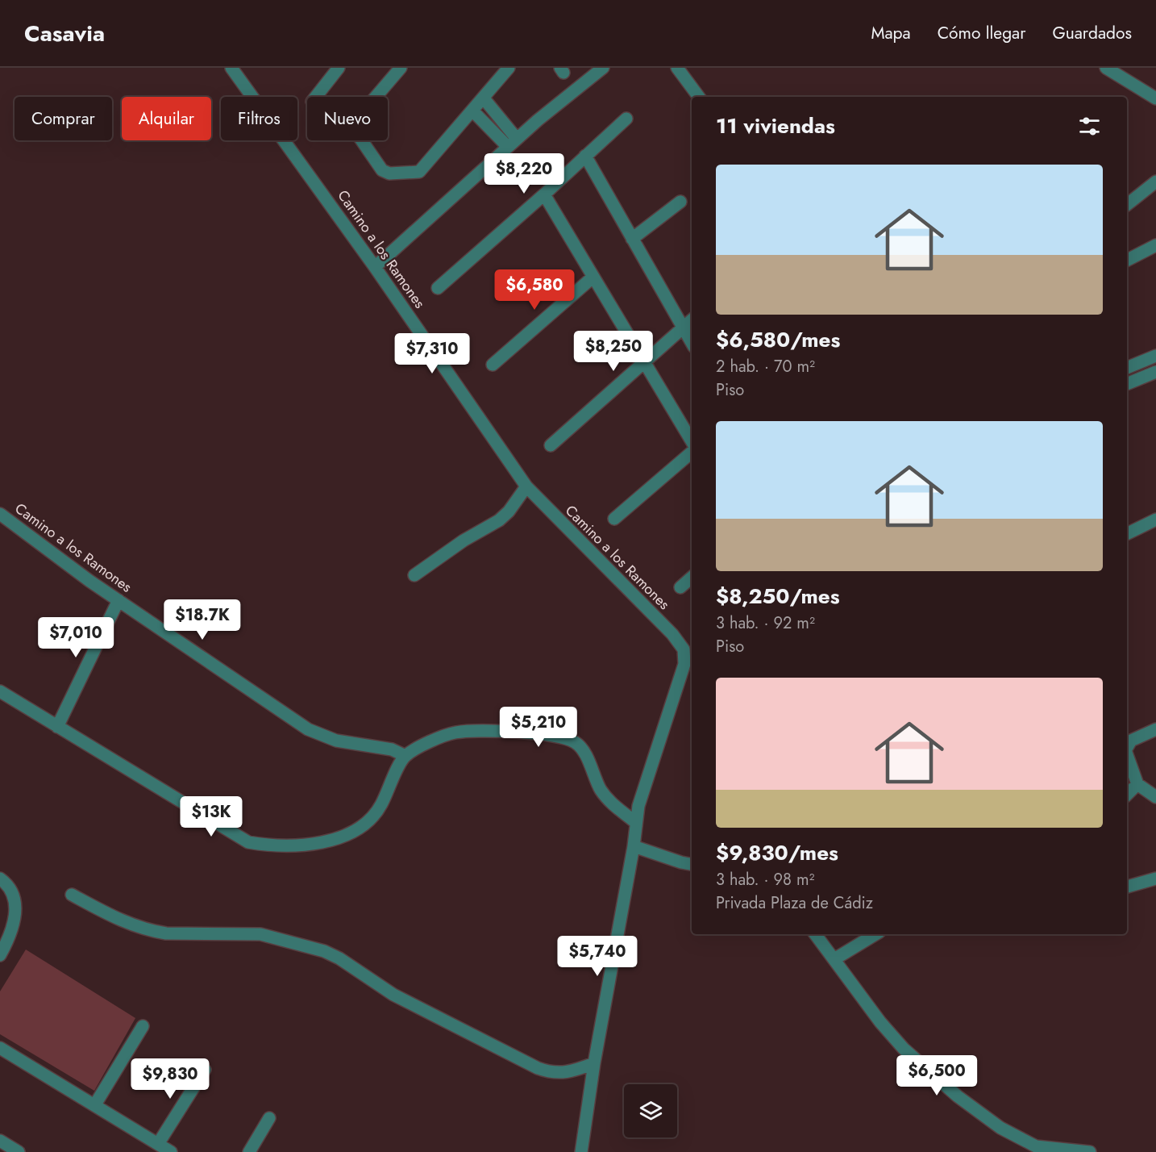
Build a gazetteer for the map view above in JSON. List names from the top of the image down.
{
  "streets": {
    "street": ["Camino a los Ramones"]
  },
  "page": {
    "header": "Casavia",
    "nav": ["Mapa", "Cómo llegar", "Guardados"],
    "chip": [
      "Comprar",
      "Alquilar",
      "Filtros",
      "Nuevo"
    ],
    "heading": "11 viviendas",
    "price": [
      "$8,220",
      "$6,580",
      "$8,250",
      "$7,310",
      "$18.7K",
      "$7,010",
      "$5,210",
      "$13K",
      "$5,740",
      "$6,500",
      "$9,830"
    ],
    "list": [
      {
        "name": "$6,580/mes",
        "note": "2 hab. · 70 m² · Piso"
      },
      {
        "name": "$8,250/mes",
        "note": "3 hab. · 92 m² · Piso"
      },
      {
        "name": "$9,830/mes",
        "note": "3 hab. · 98 m² · Privada Plaza de Cádiz"
      }
    ]
  }
}
